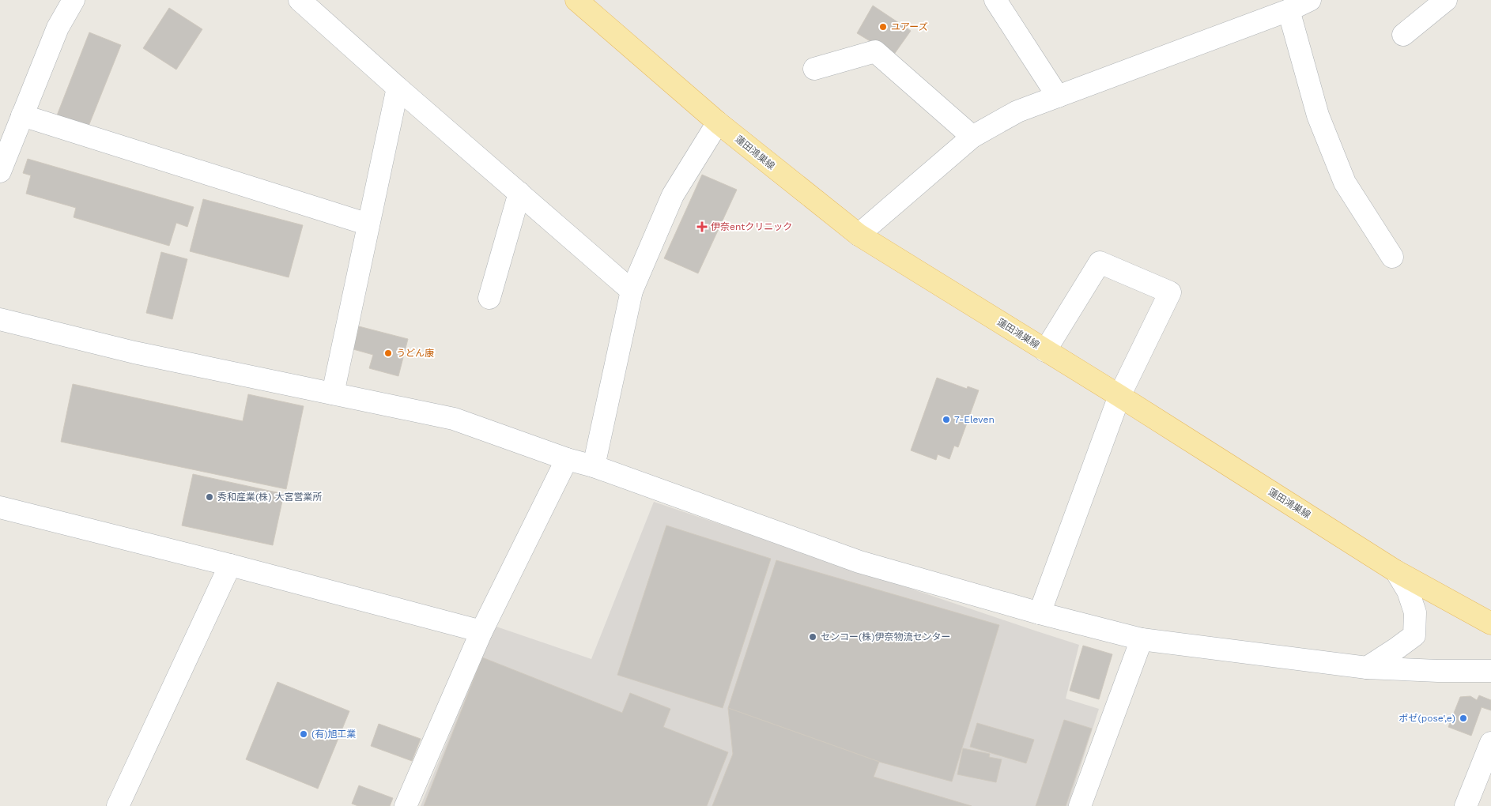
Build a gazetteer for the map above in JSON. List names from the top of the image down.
{
  "streets": {
    "main road": ["蓮田鴻巣線"]
  },
  "places": {
    "other": [
      "ユアーズ",
      "うどん康",
      "7-Eleven",
      "秀和産業(株) 大宮営業所",
      "センコー(株)伊奈物流センター",
      "ポゼ(pose',e)",
      "(有)旭工業"
    ],
    "health": ["伊奈entクリニック"]
  }
}
